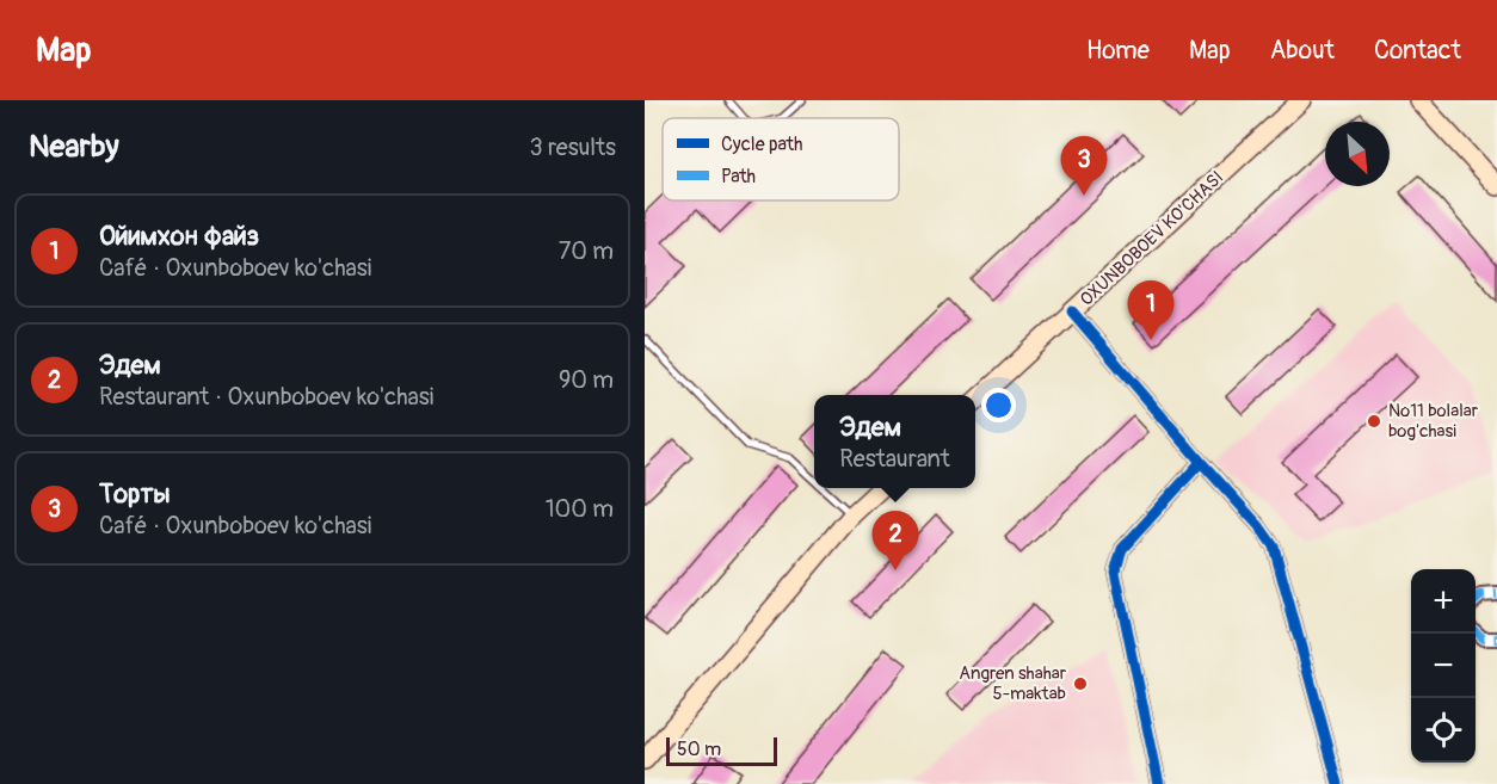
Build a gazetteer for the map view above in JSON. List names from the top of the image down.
{
  "streets": {
    "main road": ["OXUNBOBOEV KO'CHASI"]
  },
  "places": ["№11 bolalar bog'chasi", "Angren shahar 5-maktab"],
  "legend": ["Cycle path", "Path"],
  "scale_bar": "50 m",
  "north": "bottom right",
  "page": {
    "header": "Map",
    "nav": [
      "Home",
      "Map",
      "About",
      "Contact"
    ],
    "heading": ["Nearby", "3 results"],
    "pins": ["3", "1", "2"],
    "list": [
      {
        "mark": "1",
        "name": "Ойимхон файз",
        "note": "Café · Oxunboboev ko'chasi",
        "value": "70 m"
      },
      {
        "mark": "2",
        "name": "Эдем",
        "note": "Restaurant · Oxunboboev ko'chasi",
        "value": "90 m"
      },
      {
        "mark": "3",
        "name": "Торты",
        "note": "Café · Oxunboboev ko'chasi",
        "value": "100 m"
      }
    ],
    "popup": ["Эдем", "Restaurant"],
    "map_buttons": ["+", "−"],
    "scale": "50 m"
  }
}
